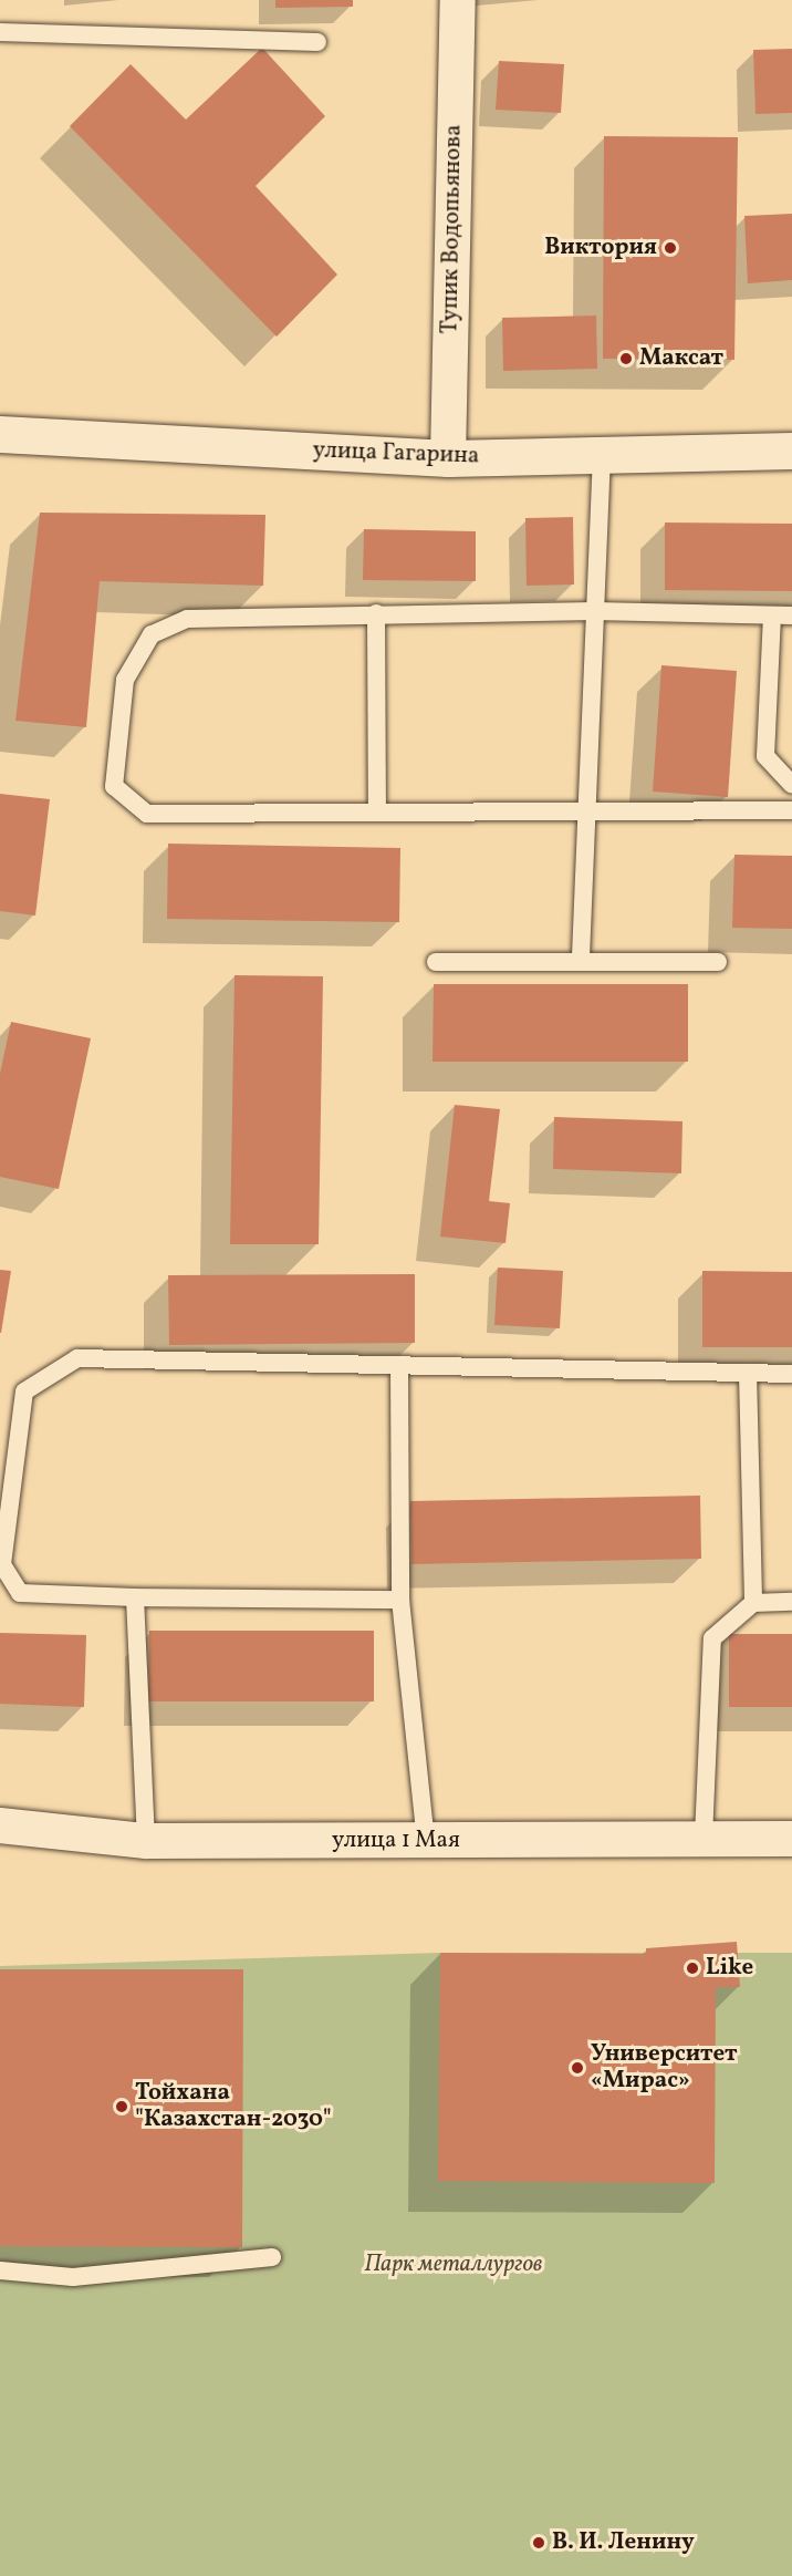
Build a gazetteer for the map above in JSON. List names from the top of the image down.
{
  "streets": {
    "main road": ["улица Гагарина"],
    "street": ["Тупик Водопьянова", "улица 1 Мая"]
  },
  "crossings": [
    ["Тупик Водопьянова", "улица Гагарина"]
  ],
  "parks": ["Парк металлургов"],
  "places": [
    "Виктория",
    "Максат",
    "Like",
    "Университет «Мирас»",
    "Тойхана \"Казахстан-2030\"",
    "В. И. Ленину"
  ]
}
